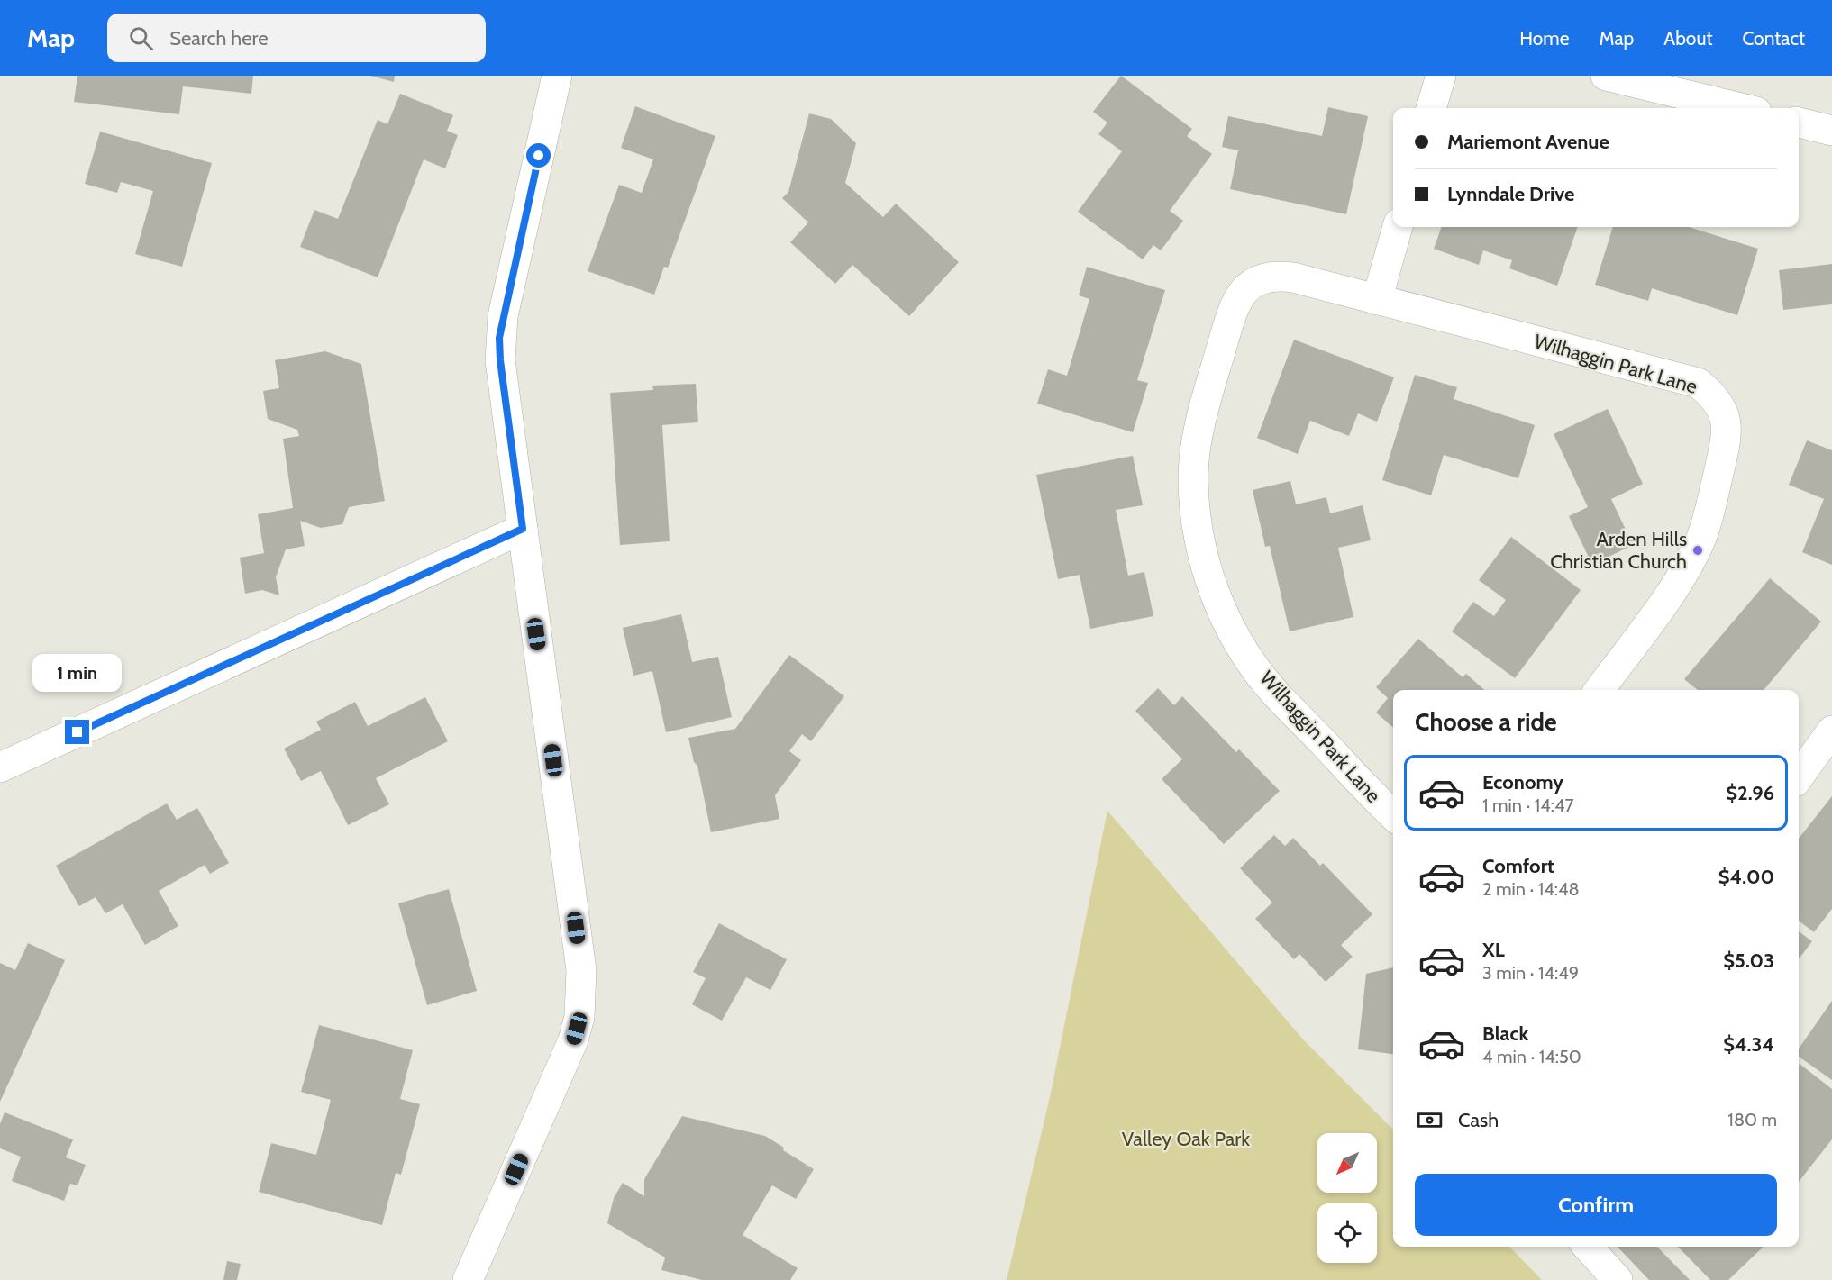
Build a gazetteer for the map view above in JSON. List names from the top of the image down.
{
  "streets": {
    "street": ["Wilhaggin Park Lane"]
  },
  "parks": ["Valley Oak Park"],
  "places": ["Arden Hills Christian Church"],
  "north": "bottom left",
  "page": {
    "header": "Map",
    "search": "Search here",
    "nav": [
      "Home",
      "Map",
      "About",
      "Contact"
    ],
    "banner": ["Mariemont Avenue", "Lynndale Drive"],
    "bubble": "1 min",
    "heading": "Choose a ride",
    "list": [
      {
        "name": "Economy",
        "note": "1 min · 14:47",
        "value": "$2.96"
      },
      {
        "name": "Comfort",
        "note": "2 min · 14:48",
        "value": "$4.00"
      },
      {
        "name": "XL",
        "note": "3 min · 14:49",
        "value": "$5.03"
      },
      {
        "name": "Black",
        "note": "4 min · 14:50",
        "value": "$4.34"
      }
    ],
    "pay": ["Cash", "180 m"],
    "buttons": "Confirm"
  }
}
